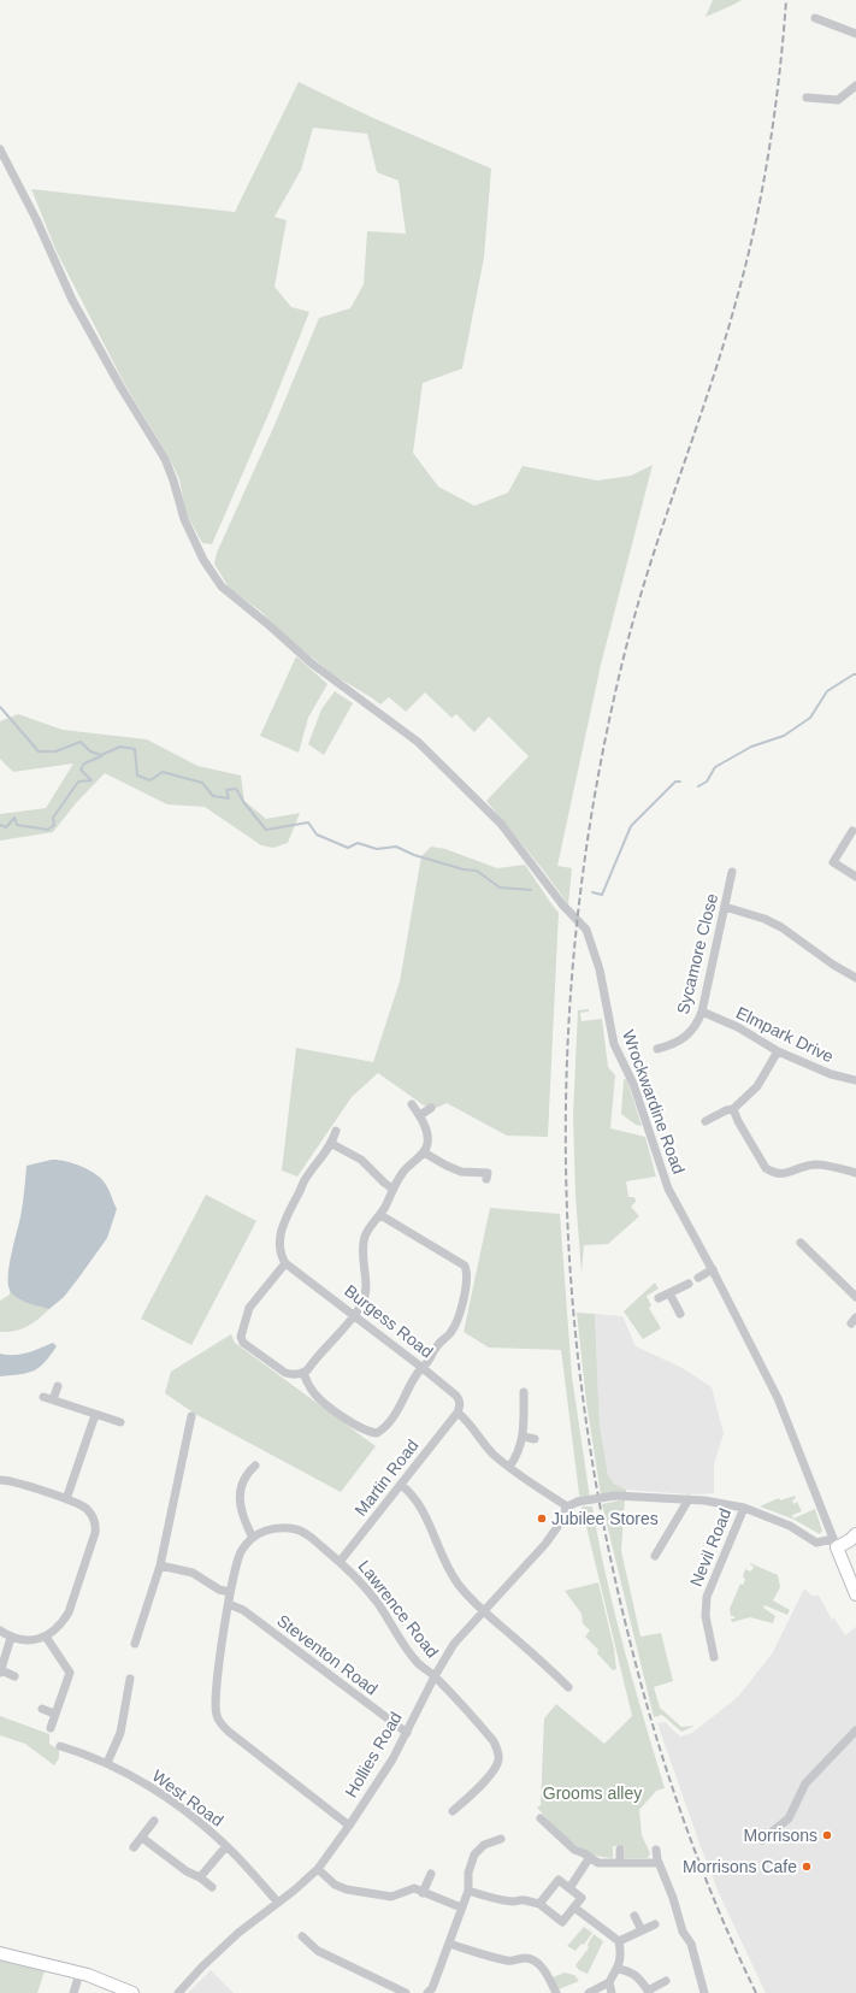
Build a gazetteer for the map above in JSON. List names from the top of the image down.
{
  "streets": {
    "street": [
      "Sycamore Close",
      "Elmpark Drive",
      "Wrockwardine Road",
      "Burgess Road",
      "Martin Road",
      "Nevil Road",
      "Lawrence Road",
      "Steventon Road",
      "Hollies Road",
      "West Road"
    ]
  },
  "crossings": [
    ["Sycamore Close", "Elmpark Drive"],
    ["Burgess Road", "Martin Road"],
    ["Martin Road", "Lawrence Road"],
    ["Lawrence Road", "Hollies Road"],
    ["Steventon Road", "Hollies Road"],
    ["Hollies Road", "West Road"]
  ],
  "parks": ["Grooms alley"],
  "places": ["Jubilee Stores", "Morrisons", "Morrisons Cafe"]
}
